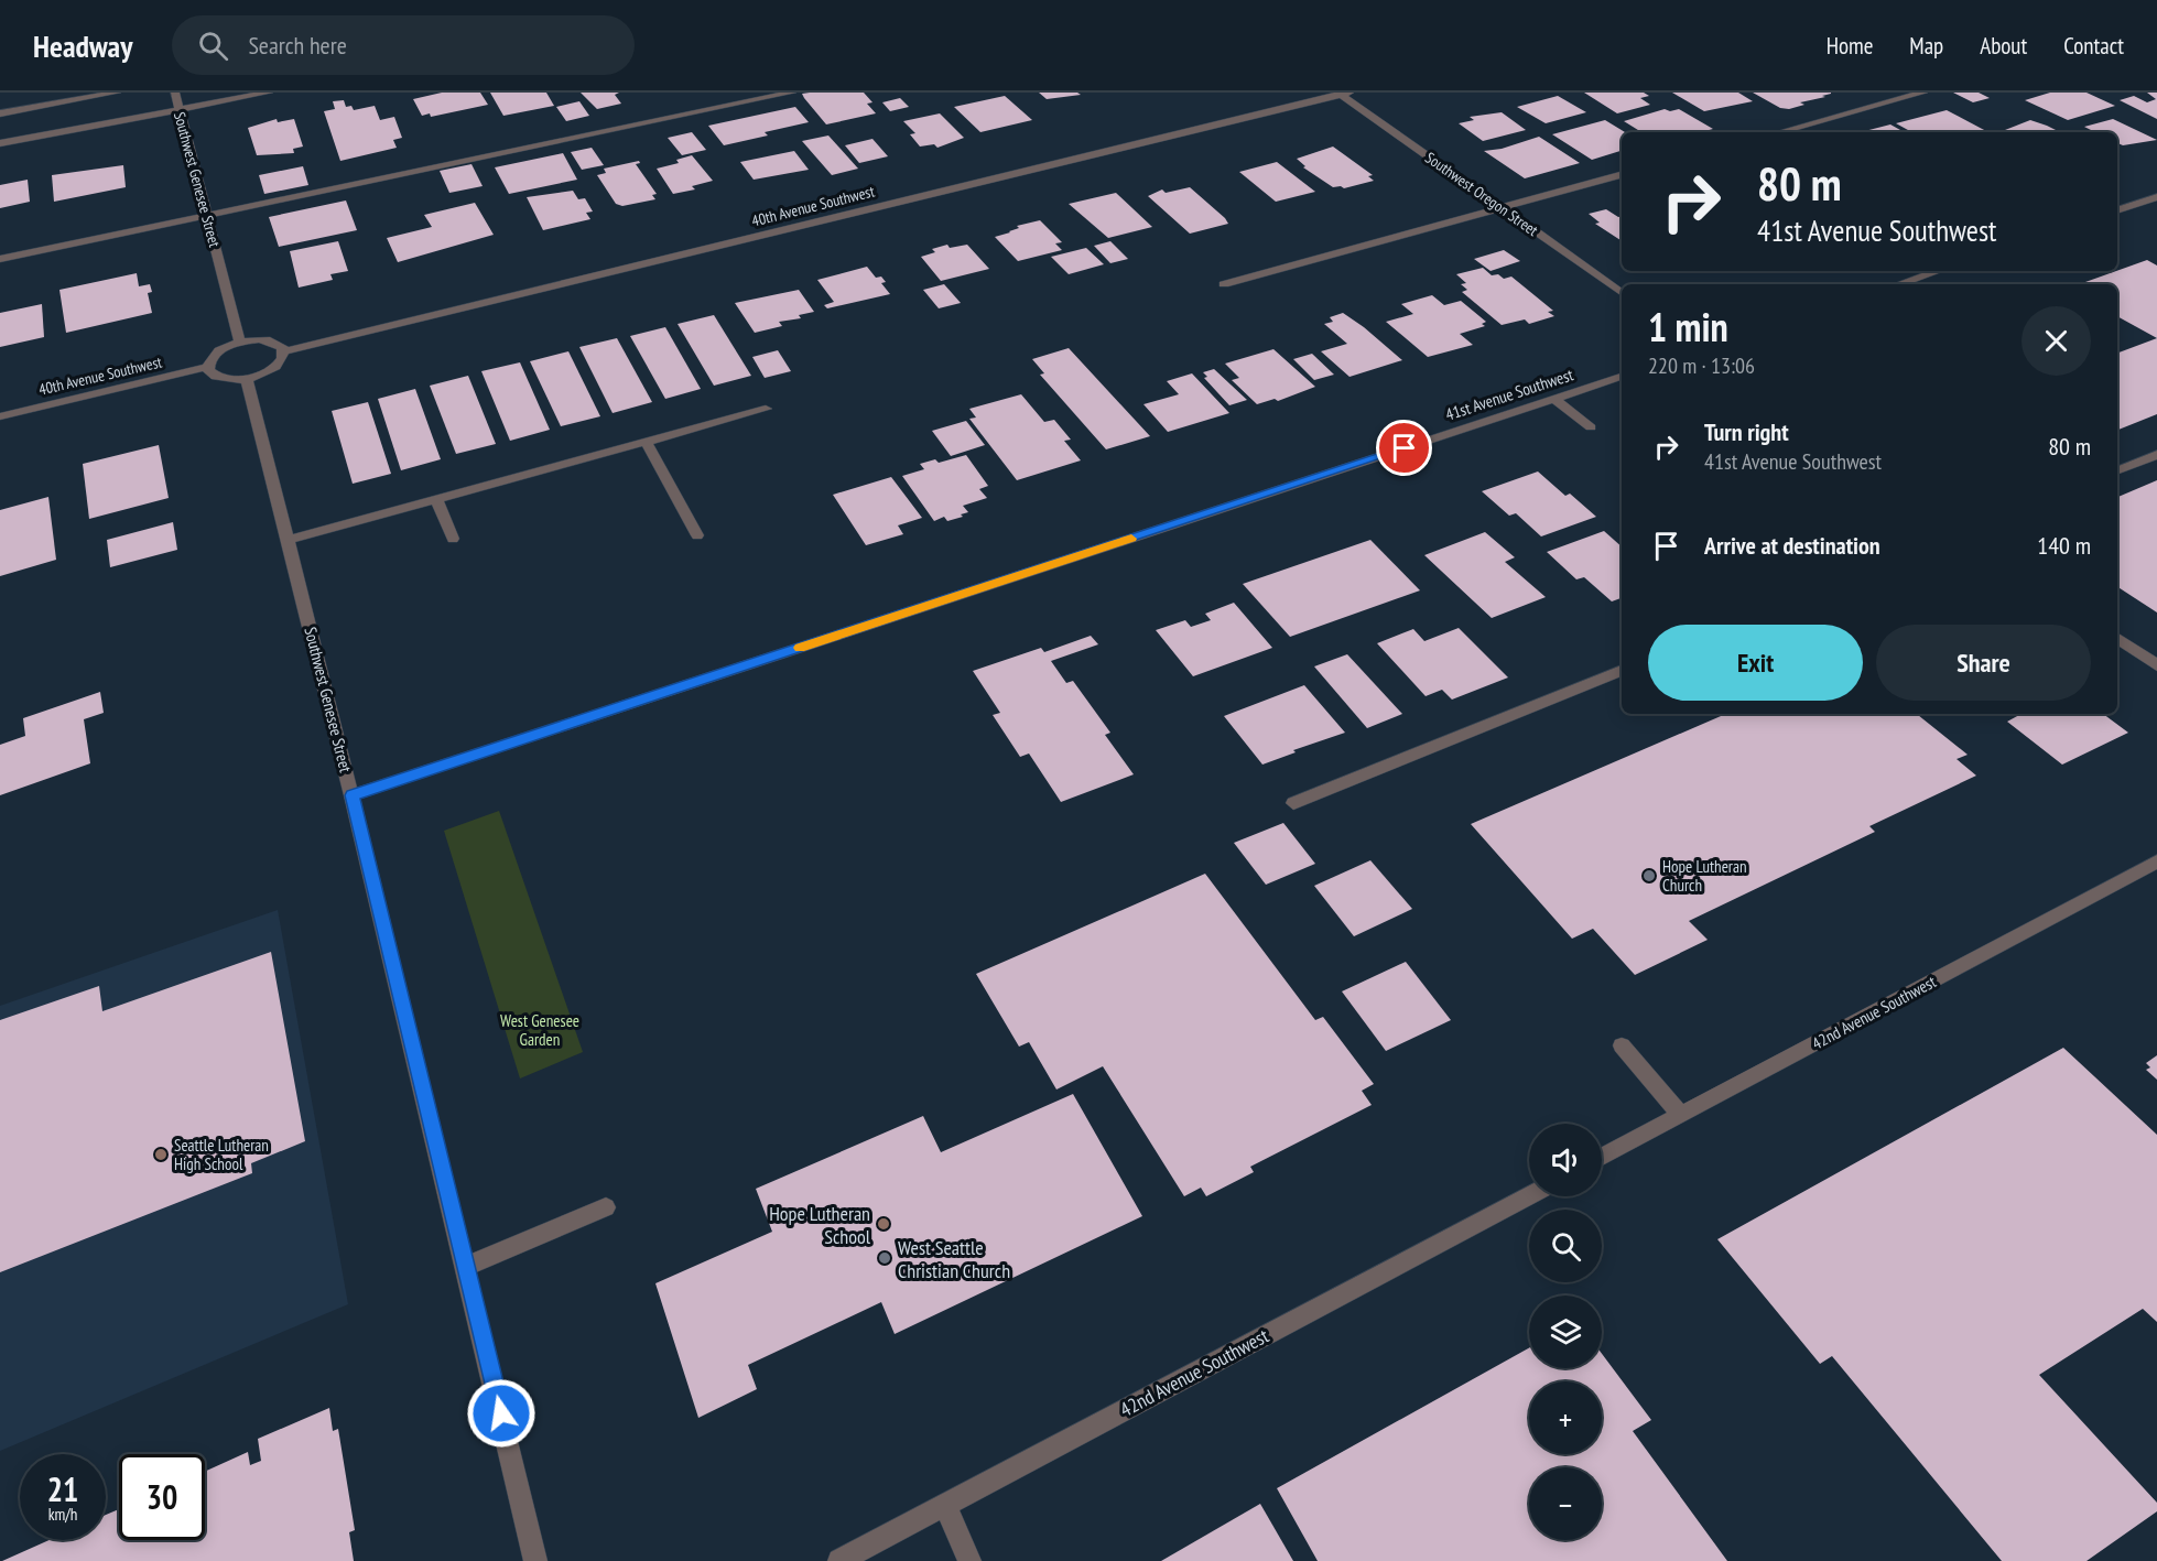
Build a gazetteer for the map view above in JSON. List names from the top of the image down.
{
  "streets": {
    "street": [
      "Southwest Genesee Street",
      "Southwest Oregon Street",
      "40th Avenue Southwest",
      "41st Avenue Southwest",
      "42nd Avenue Southwest"
    ]
  },
  "crossings": [
    ["Southwest Genesee Street", "41st Avenue Southwest"],
    ["Southwest Oregon Street", "40th Avenue Southwest"]
  ],
  "parks": ["West Genesee Garden"],
  "places": [
    "Hope Lutheran Church",
    "Seattle Lutheran High School",
    "Hope Lutheran School",
    "West Seattle Christian Church"
  ],
  "page": {
    "header": "Headway",
    "search": "Search here",
    "nav": [
      "Home",
      "Map",
      "About",
      "Contact"
    ],
    "turn": ["80 m", "41st Avenue Southwest"],
    "heading": ["1 min", "220 m · 13:06"],
    "list": [
      {
        "name": "Turn right",
        "note": "41st Avenue Southwest",
        "value": "80 m"
      },
      {
        "name": "Arrive at destination",
        "value": "140 m"
      }
    ],
    "buttons": ["Exit", "Share"],
    "map_buttons": ["+", "−"],
    "speed": "21 km/h",
    "limit": "30"
  }
}
